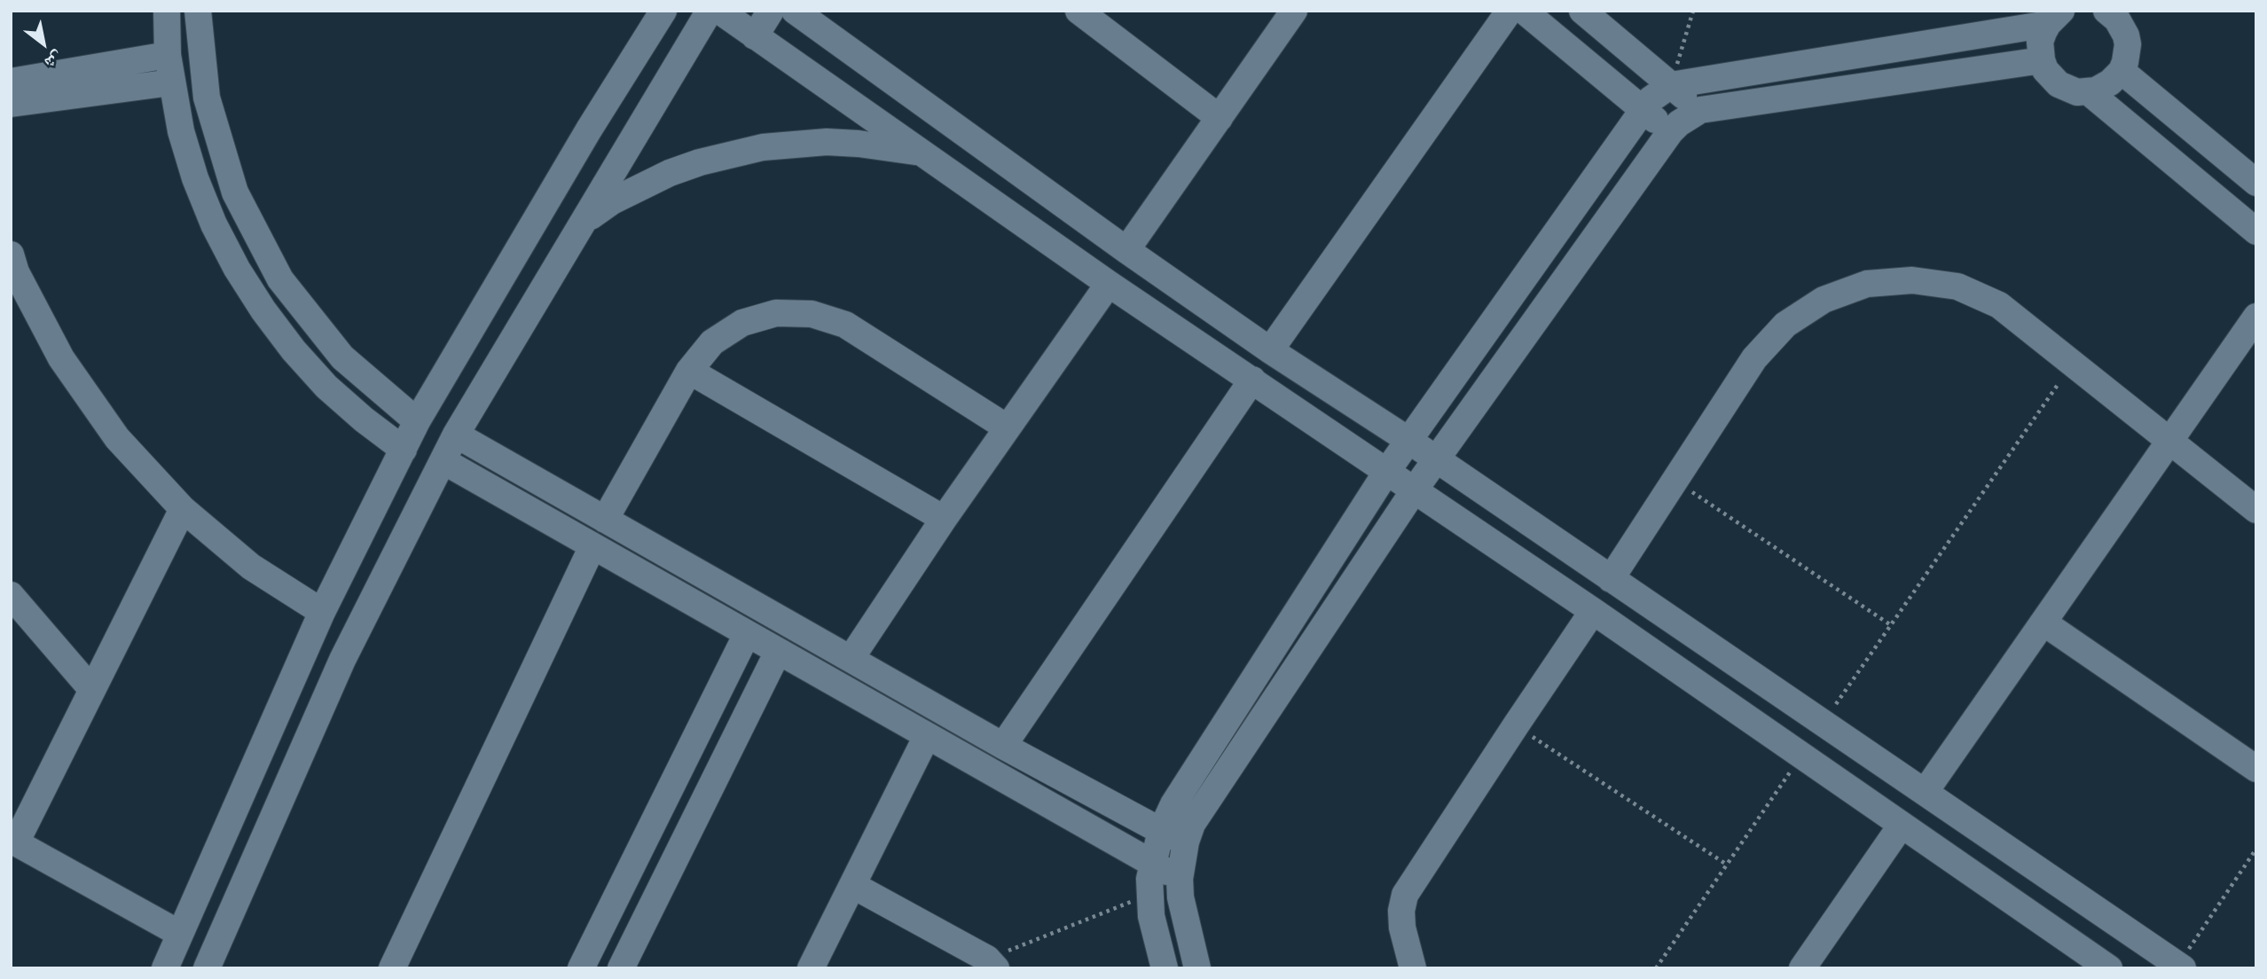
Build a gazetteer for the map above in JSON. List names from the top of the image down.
{
  "north": "bottom right"
}
